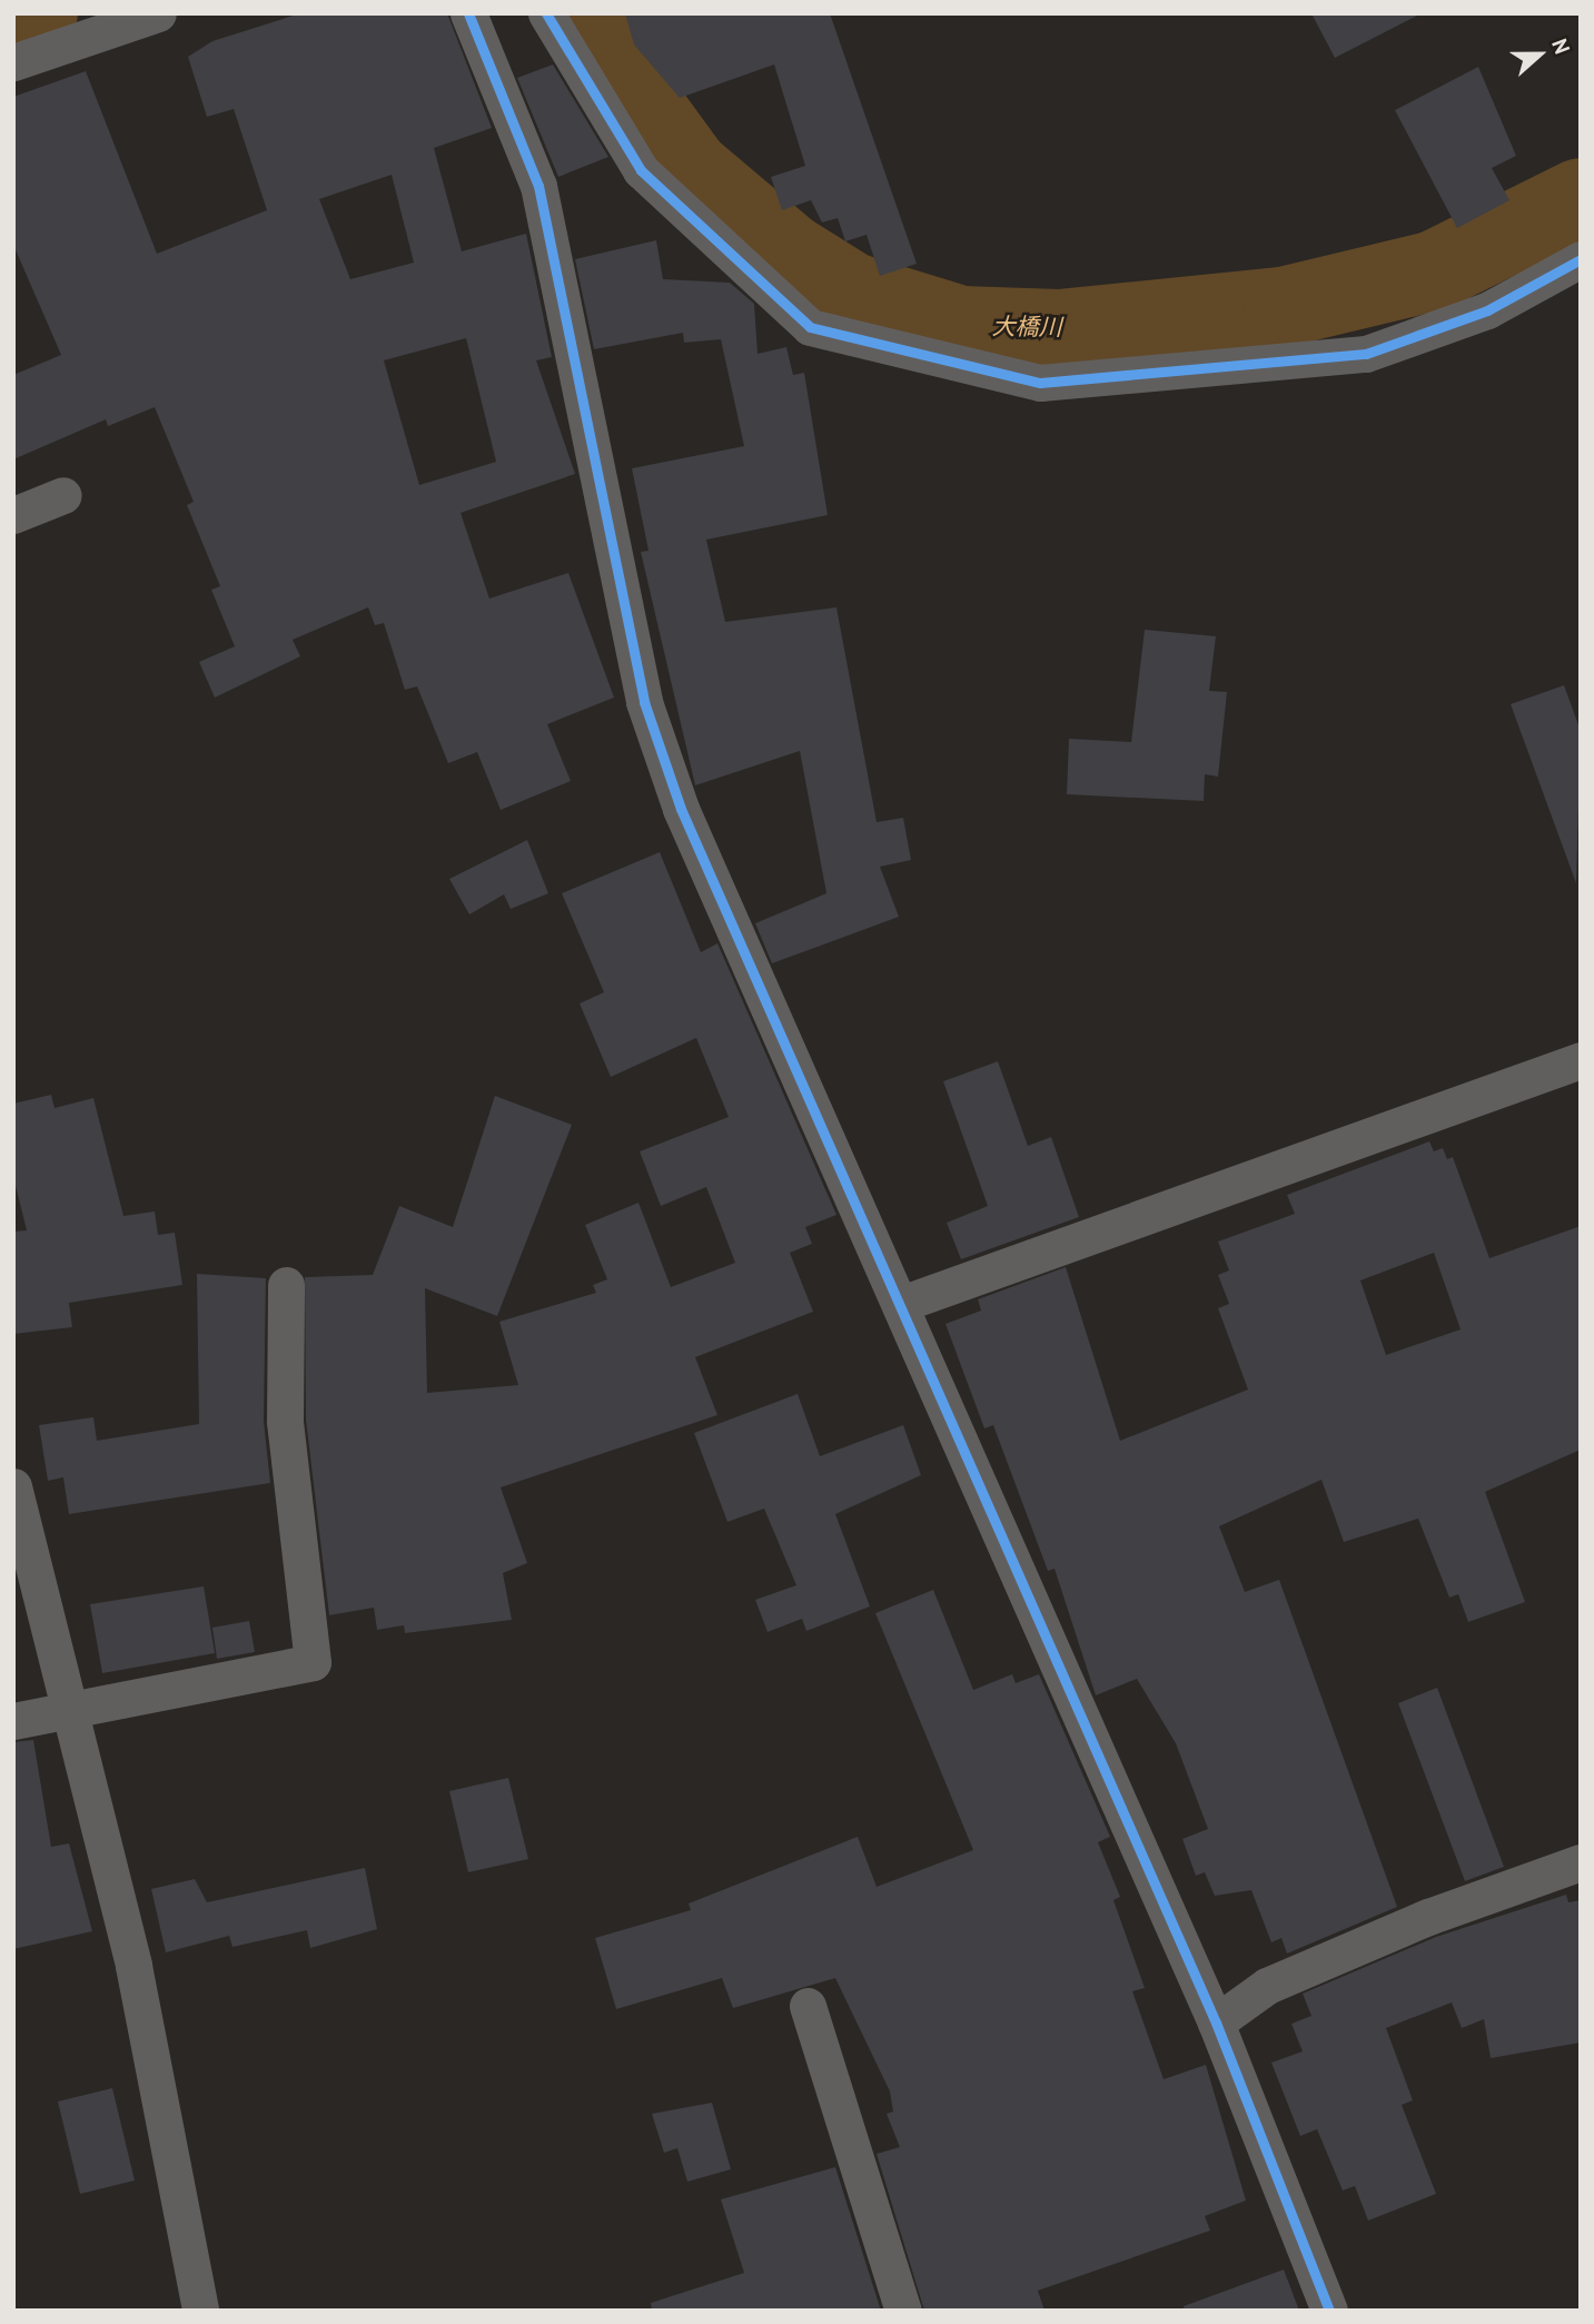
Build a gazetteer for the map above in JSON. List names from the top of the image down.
{
  "water": ["大橋川"],
  "north": "right"
}
